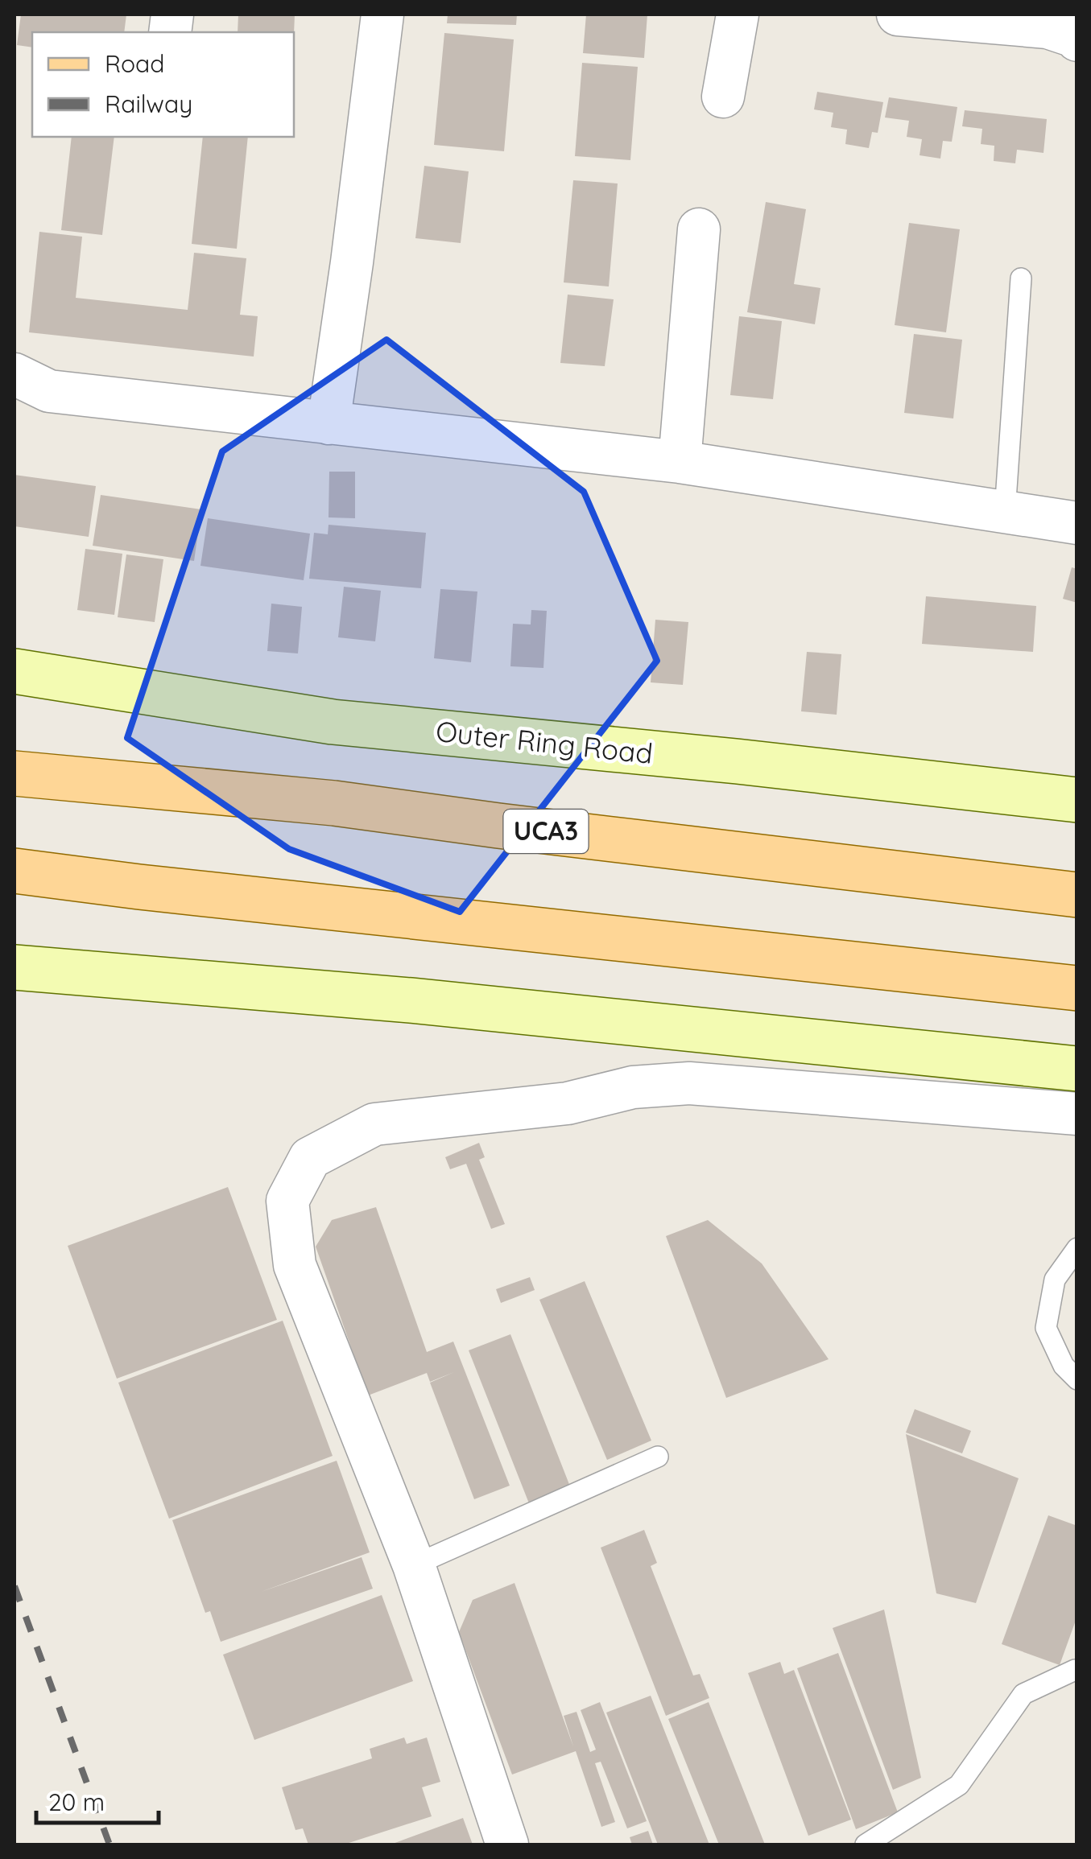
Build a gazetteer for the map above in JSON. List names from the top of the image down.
{
  "streets": {
    "main road": ["Outer Ring Road", "UCA3"]
  },
  "legend": ["Road", "Railway"],
  "scale_bar": "20 m"
}
